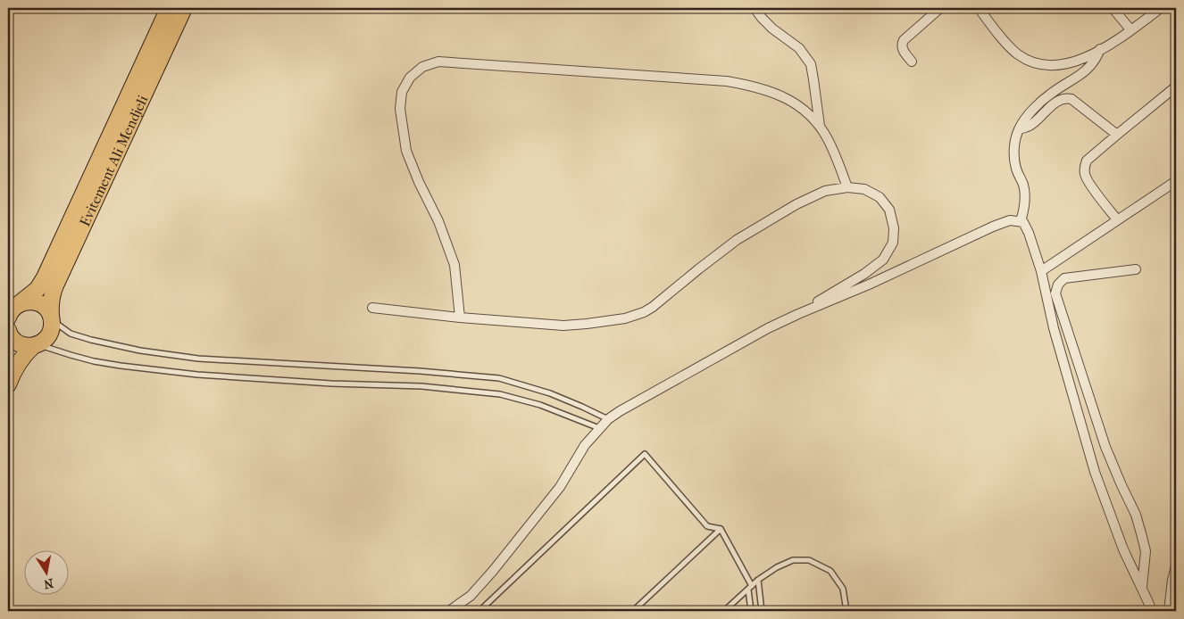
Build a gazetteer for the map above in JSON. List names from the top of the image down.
{
  "streets": {
    "highway": ["Evitement Ali Mendjeli"]
  },
  "north": "bottom"
}
